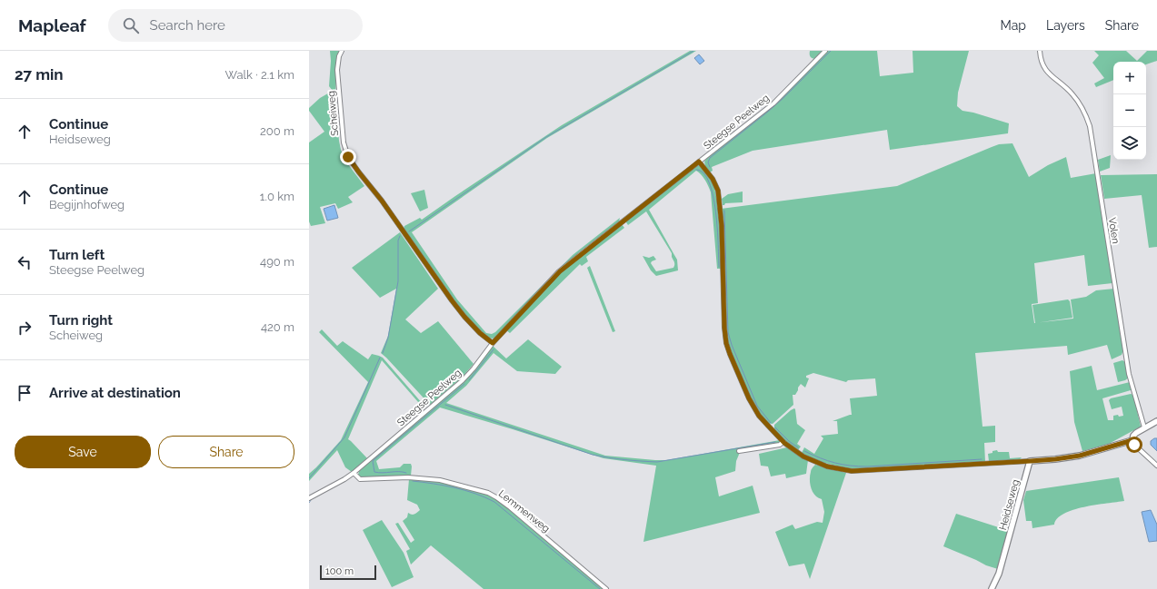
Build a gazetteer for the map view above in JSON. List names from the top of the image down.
{
  "streets": {
    "street": [
      "Scheiweg",
      "Steegse Peelweg",
      "Volen",
      "Heidseweg",
      "Lemmenweg"
    ]
  },
  "crossings": [
    ["Scheiweg", "Steegse Peelweg"],
    ["Steegse Peelweg", "Lemmenweg"]
  ],
  "scale_bar": "100 m",
  "page": {
    "header": "Mapleaf",
    "search": "Search here",
    "nav": ["Map", "Layers", "Share"],
    "heading": ["27 min", "Walk · 2.1 km"],
    "map_buttons": ["+", "−"],
    "list": [
      ["Continue", "Heidseweg", "200 m"],
      ["Continue", "Begijnhofweg", "1.0 km"],
      ["Turn left", "Steegse Peelweg", "490 m"],
      ["Turn right", "Scheiweg", "420 m"],
      "Arrive at destination"
    ],
    "buttons": ["Save", "Share"],
    "scale": "100 m"
  }
}
